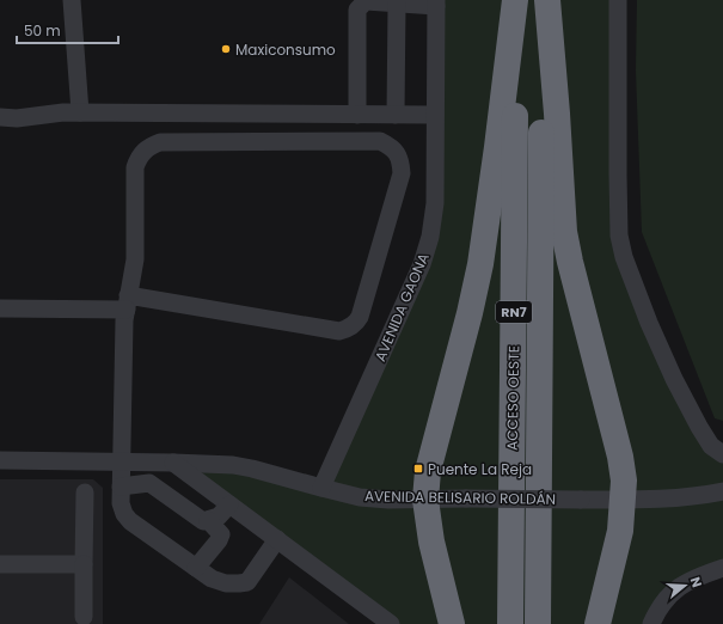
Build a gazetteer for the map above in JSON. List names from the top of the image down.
{
  "streets": {
    "highway": ["RN7", "ACCESO OESTE"],
    "street": ["AVENIDA GAONA", "AVENIDA BELISARIO ROLDÁN"]
  },
  "crossings": [
    ["AVENIDA GAONA", "AVENIDA BELISARIO ROLDÁN"]
  ],
  "places": {
    "other": ["Maxiconsumo"],
    "transit": ["Puente La Reja"]
  },
  "scale_bar": "50 m",
  "north": "right"
}
